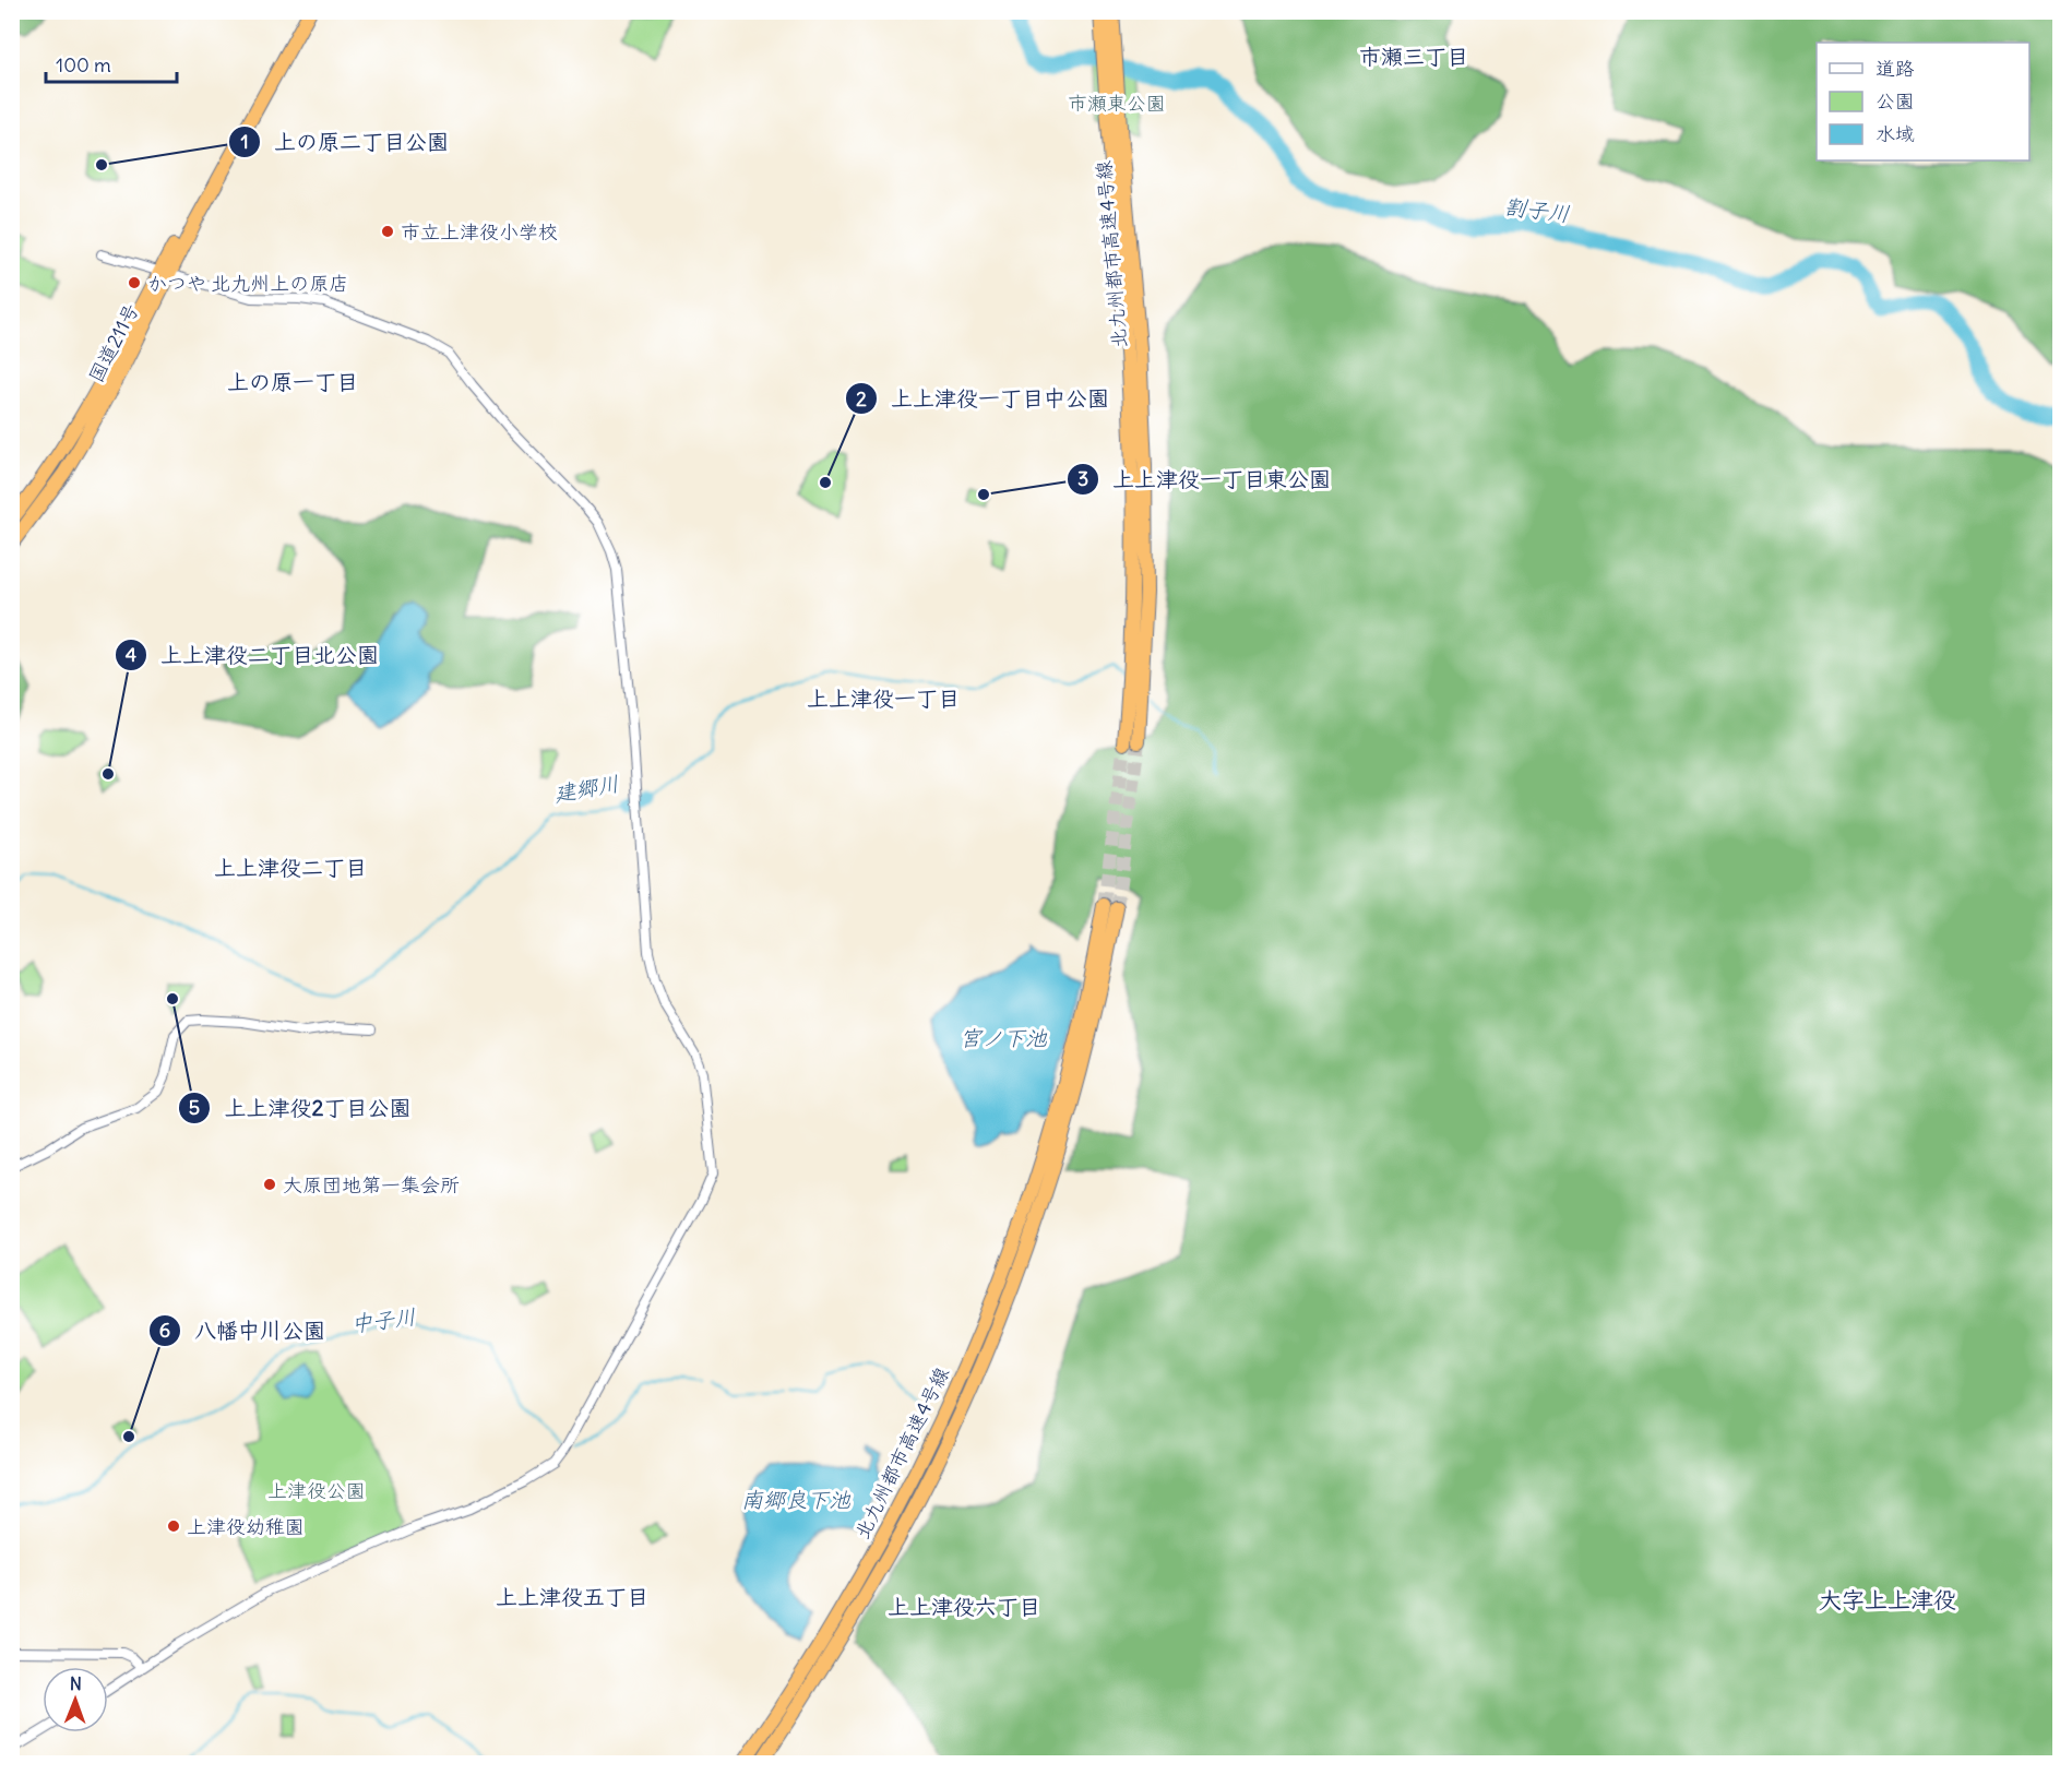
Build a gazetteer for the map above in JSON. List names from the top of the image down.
{
  "streets": {
    "highway": ["北九州都市高速4号線", "国道211号"]
  },
  "districts": [
    "市瀬三丁目",
    "上の原一丁目",
    "上上津役一丁目",
    "上上津役二丁目",
    "上上津役五丁目",
    "大字上上津役",
    "上上津役六丁目"
  ],
  "water": [
    "割子川",
    "建郷川",
    "宮ノ下池",
    "中子川",
    "南郷良下池"
  ],
  "parks": ["市瀬東公園", "上津役公園"],
  "places": [
    "上の原二丁目公園",
    "市立上津役小学校",
    "かつや 北九州上の原店",
    "上上津役一丁目中公園",
    "上上津役一丁目東公園",
    "上上津役二丁目北公園",
    "上上津役2丁目公園",
    "大原団地第一集会所",
    "八幡中川公園",
    "上津役幼稚園"
  ],
  "legend": ["道路", "公園", "水域"],
  "scale_bar": "100 m",
  "north": "top"
}
